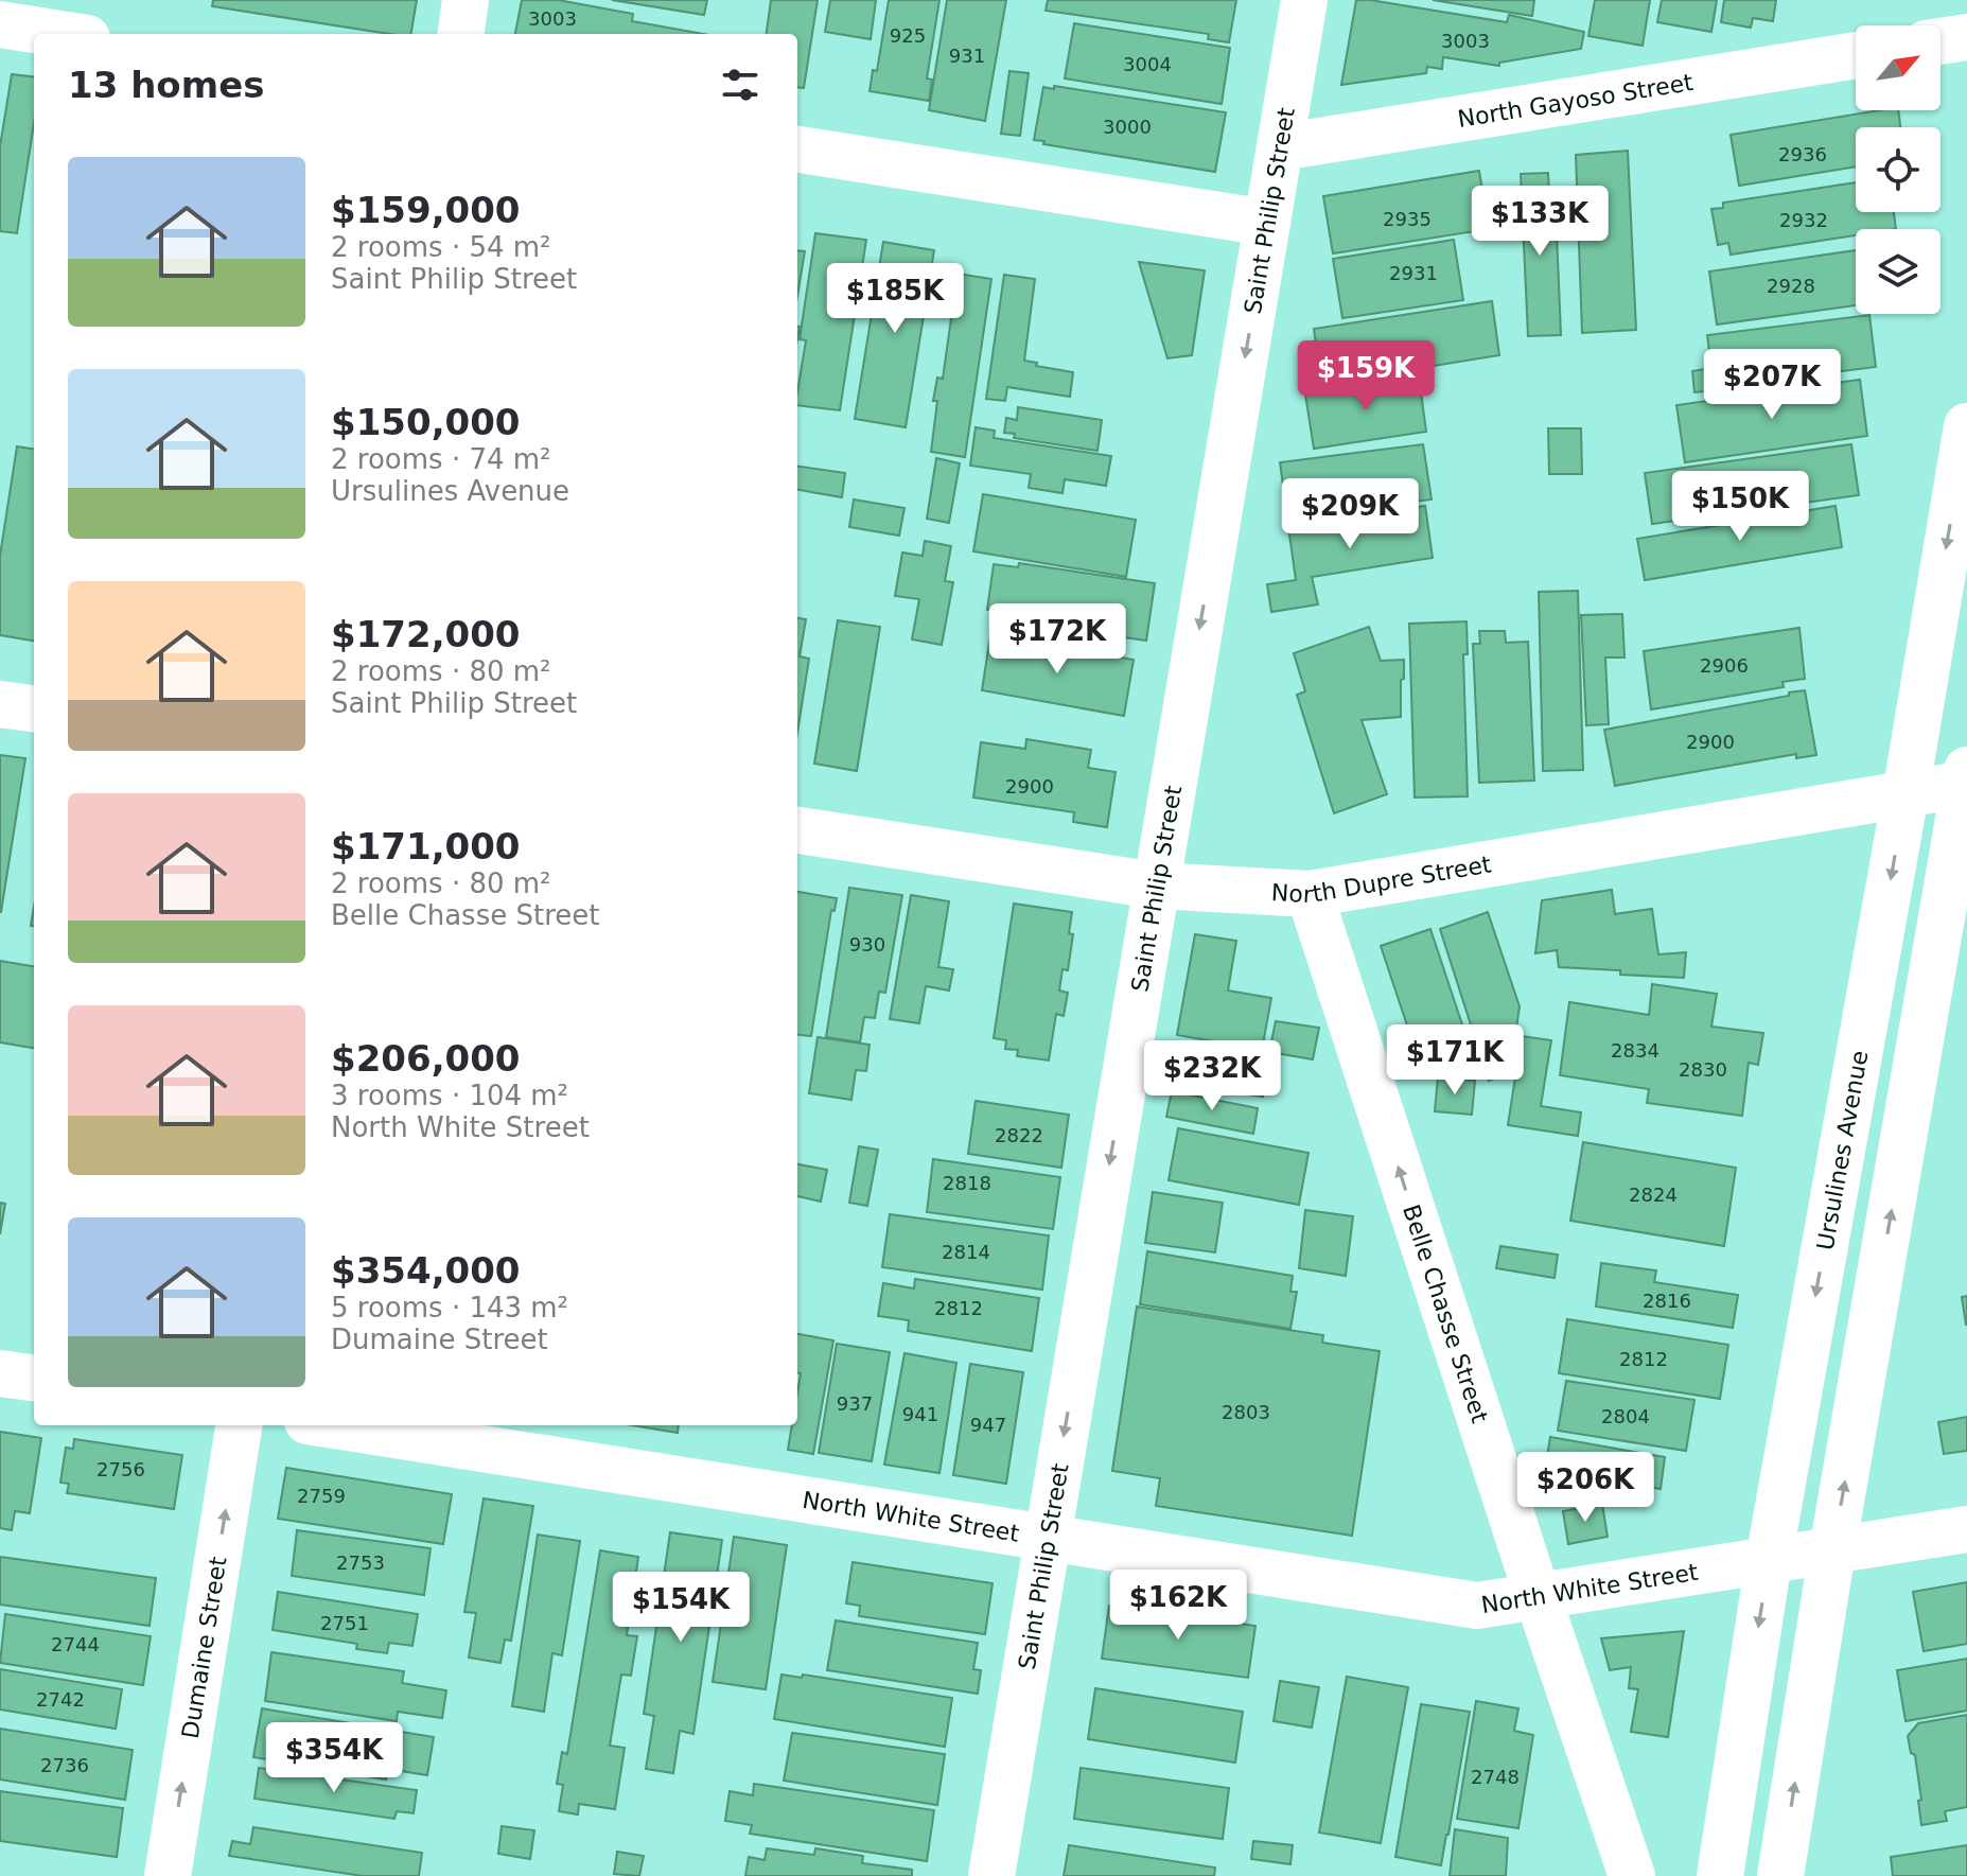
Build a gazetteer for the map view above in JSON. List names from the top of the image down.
{
  "streets": {
    "street": [
      "North Gayoso Street",
      "Saint Philip Street",
      "North Dupre Street",
      "Ursulines Avenue",
      "Belle Chasse Street",
      "North White Street",
      "Dumaine Street"
    ]
  },
  "crossings": [
    ["North Gayoso Street", "Saint Philip Street"],
    ["Saint Philip Street", "North Dupre Street"],
    ["Saint Philip Street", "North White Street"],
    ["North Dupre Street", "Ursulines Avenue"],
    ["North Dupre Street", "Belle Chasse Street"],
    ["Ursulines Avenue", "North White Street"],
    ["Belle Chasse Street", "North White Street"]
  ],
  "one_way": ["Saint Philip Street", "Belle Chasse Street", "Dumaine Street"],
  "house_numbers": [
    "3003",
    "925",
    "3003",
    "931",
    "3004",
    "3000",
    "2936",
    "2935",
    "2932",
    "2931",
    "2928",
    "2906",
    "2900",
    "2900",
    "930",
    "2834",
    "2830",
    "2822",
    "2818",
    "2824",
    "2814",
    "2816",
    "2812",
    "2812",
    "937",
    "2803",
    "941",
    "2804",
    "947",
    "2756",
    "2759",
    "2753",
    "2751",
    "2744",
    "2742",
    "2736",
    "2748"
  ],
  "north": "top right",
  "page": {
    "heading": "13 homes",
    "list": [
      {
        "name": "$159,000",
        "note": "2 rooms · 54 m² · Saint Philip Street"
      },
      {
        "name": "$150,000",
        "note": "2 rooms · 74 m² · Ursulines Avenue"
      },
      {
        "name": "$172,000",
        "note": "2 rooms · 80 m² · Saint Philip Street"
      },
      {
        "name": "$171,000",
        "note": "2 rooms · 80 m² · Belle Chasse Street"
      },
      {
        "name": "$206,000",
        "note": "3 rooms · 104 m² · North White Street"
      },
      {
        "name": "$354,000",
        "note": "5 rooms · 143 m² · Dumaine Street"
      }
    ],
    "price": [
      "$133K",
      "$185K",
      "$159K",
      "$207K",
      "$150K",
      "$209K",
      "$172K",
      "$171K",
      "$232K",
      "$206K",
      "$162K",
      "$154K",
      "$354K"
    ]
  }
}
